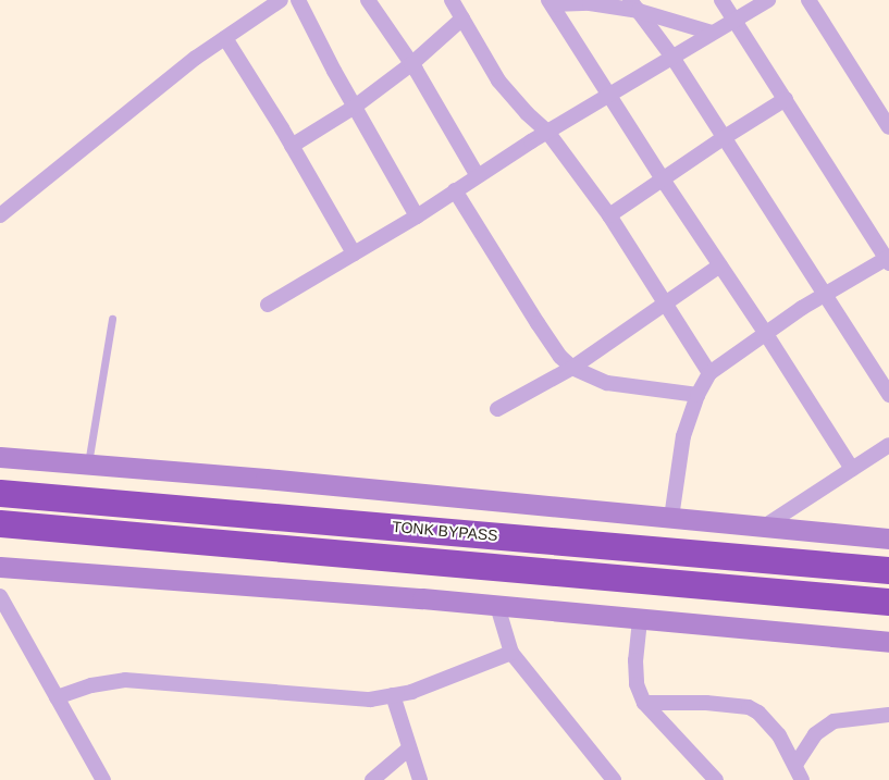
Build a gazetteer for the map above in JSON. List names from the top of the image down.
{
  "streets": {
    "highway": ["TONK BYPASS"]
  }
}
